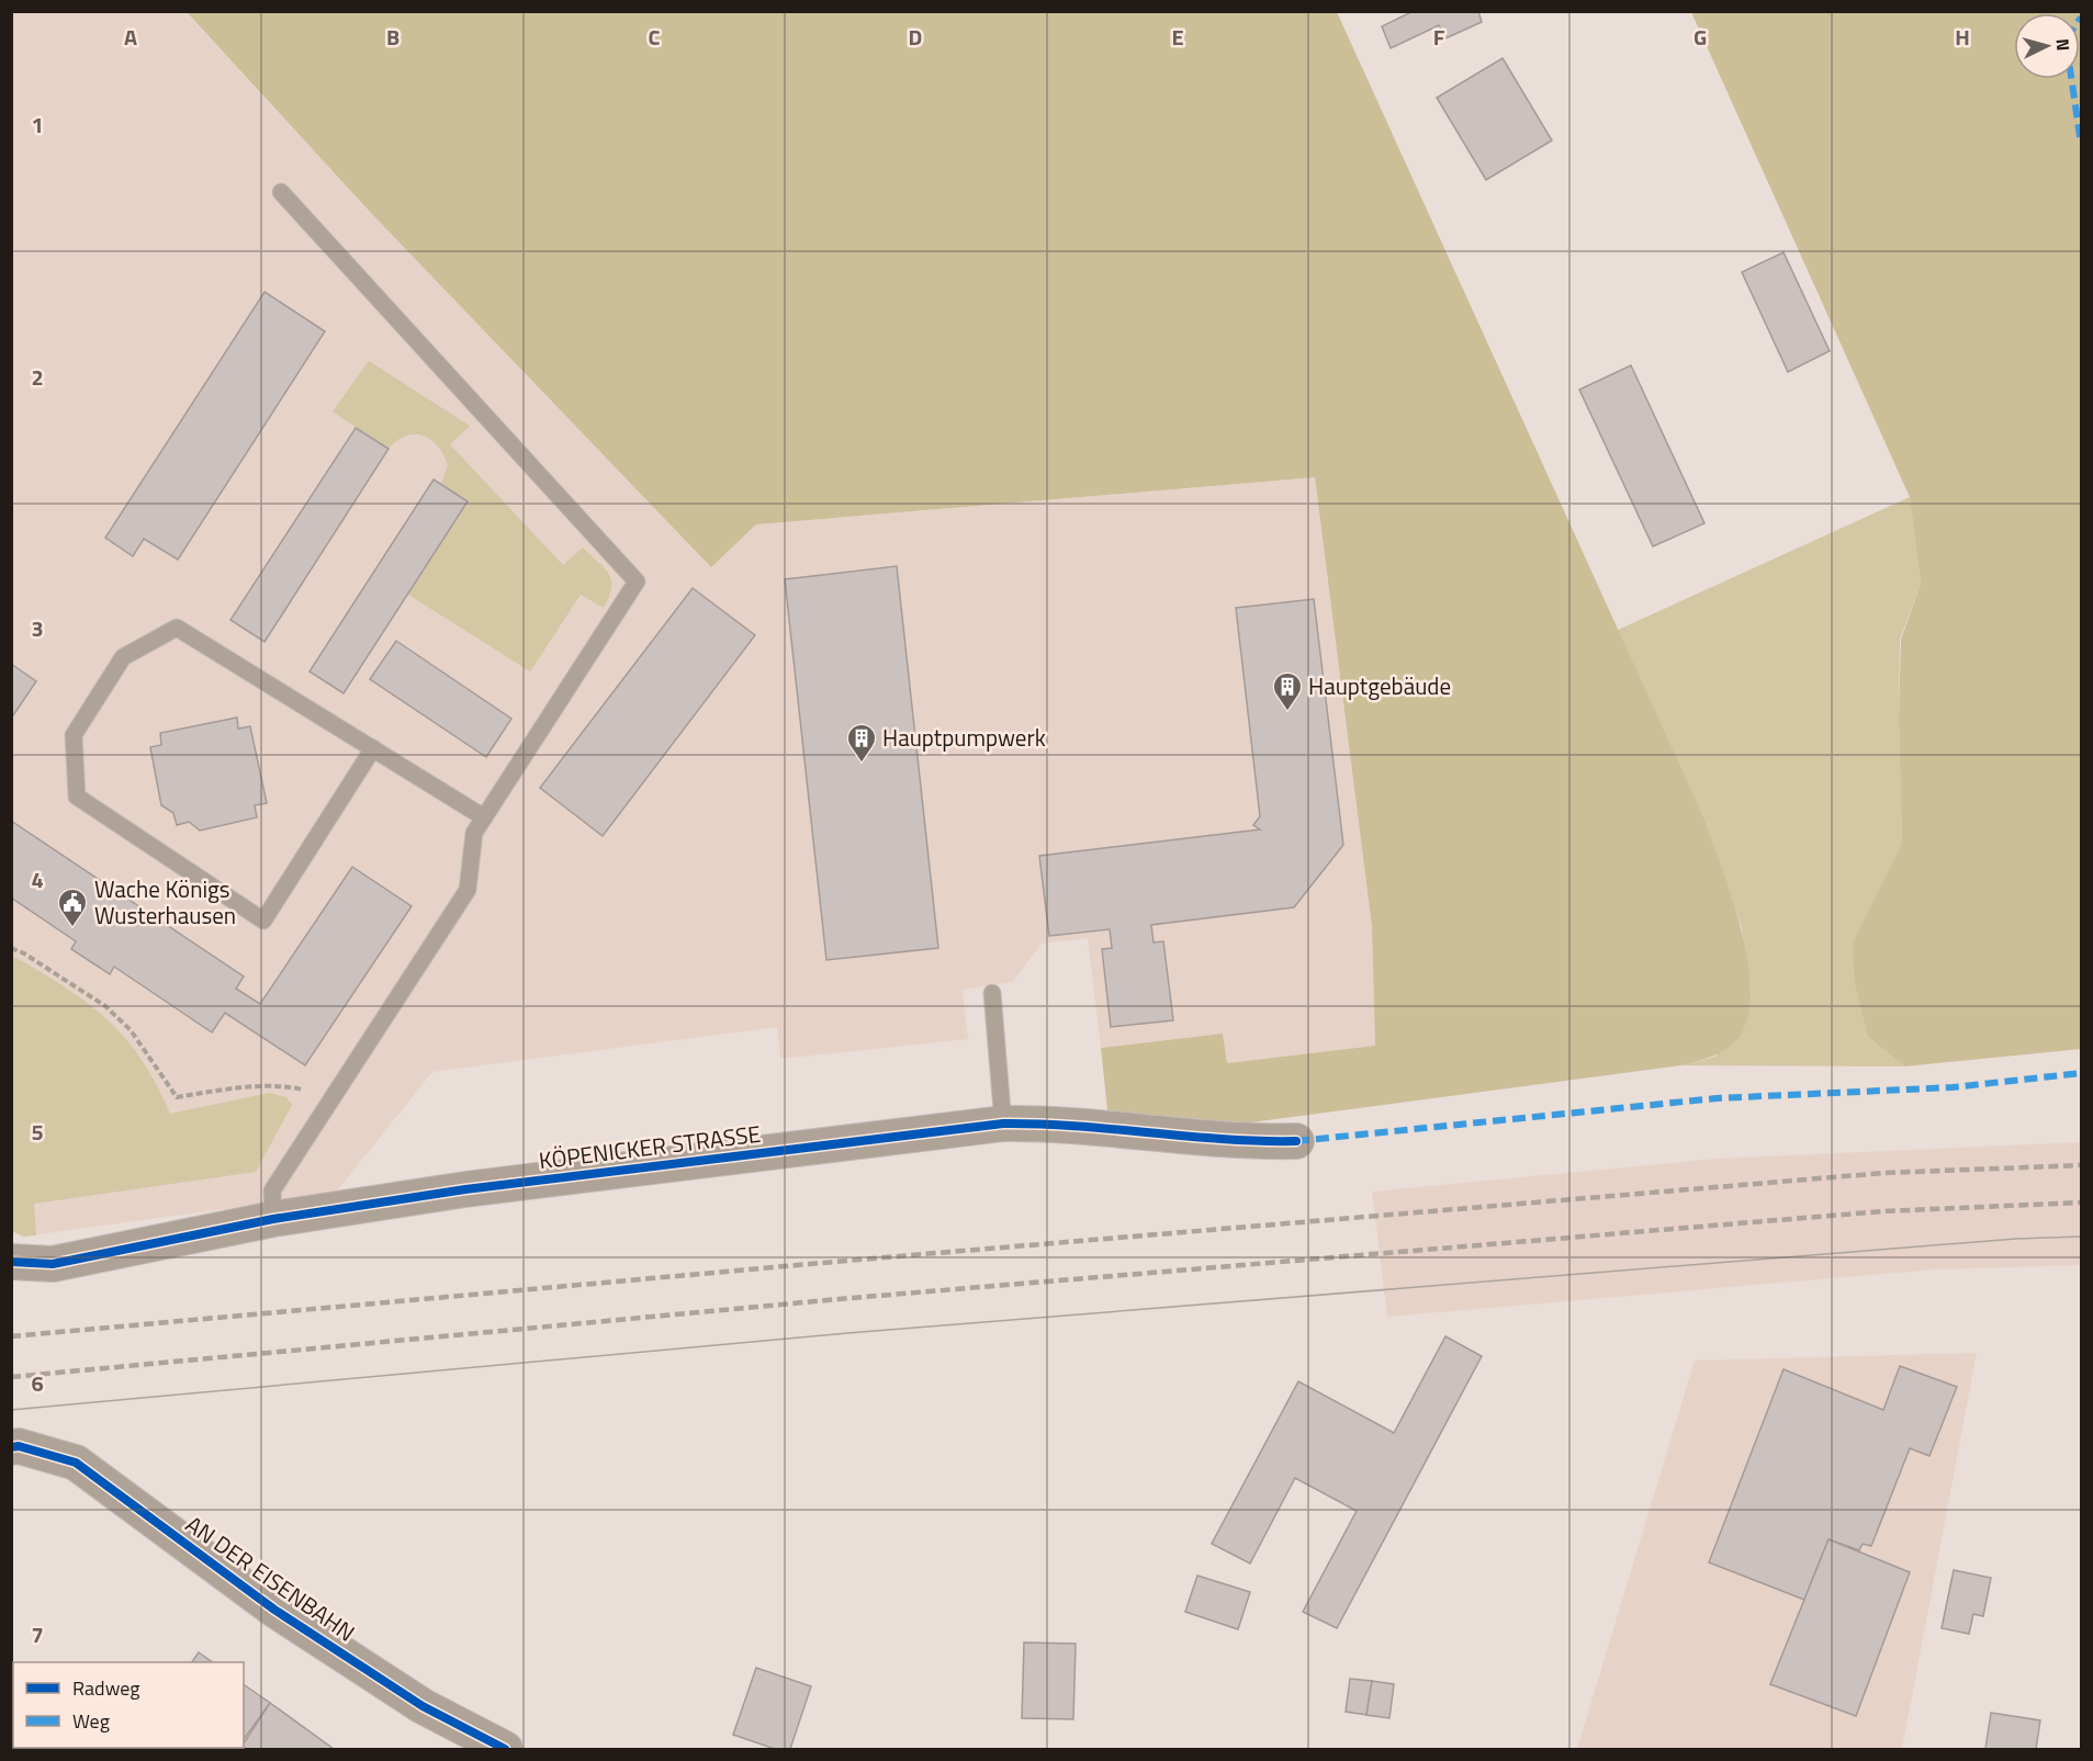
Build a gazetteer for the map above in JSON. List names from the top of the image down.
{
  "streets": {
    "street": ["KÖPENICKER STRASSE", "AN DER EISENBAHN"]
  },
  "places": {
    "building": ["Hauptgebäude", "Hauptpumpwerk"],
    "public building": ["Wache Königs Wusterhausen"]
  },
  "legend": ["Radweg", "Weg"],
  "north": "right",
  "grid": {
    "columns": [
      "A",
      "B",
      "C",
      "D",
      "E",
      "F",
      "G",
      "H"
    ],
    "rows": [
      "1",
      "2",
      "3",
      "4",
      "5",
      "6",
      "7"
    ]
  }
}
